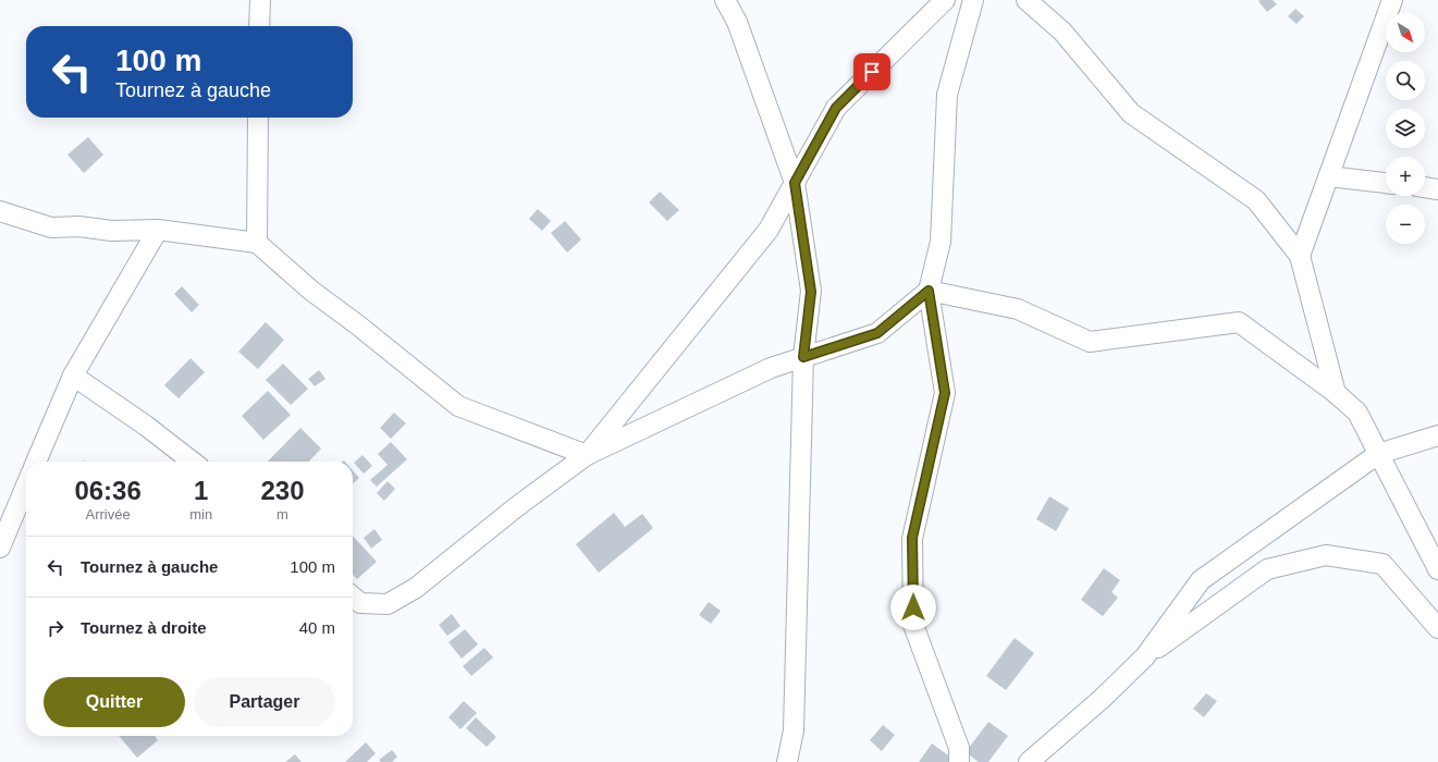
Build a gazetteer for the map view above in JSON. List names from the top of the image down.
{
  "north": "bottom right",
  "page": {
    "map_buttons": ["+", "−"],
    "turn": ["100 m", "Tournez à gauche"],
    "eta": [
      "06:36",
      "Arrivée",
      "1",
      "min",
      "230",
      "m"
    ],
    "list": [
      {
        "name": "Tournez à gauche",
        "value": "100 m"
      },
      {
        "name": "Tournez à droite",
        "value": "40 m"
      }
    ],
    "buttons": ["Quitter", "Partager"]
  }
}
